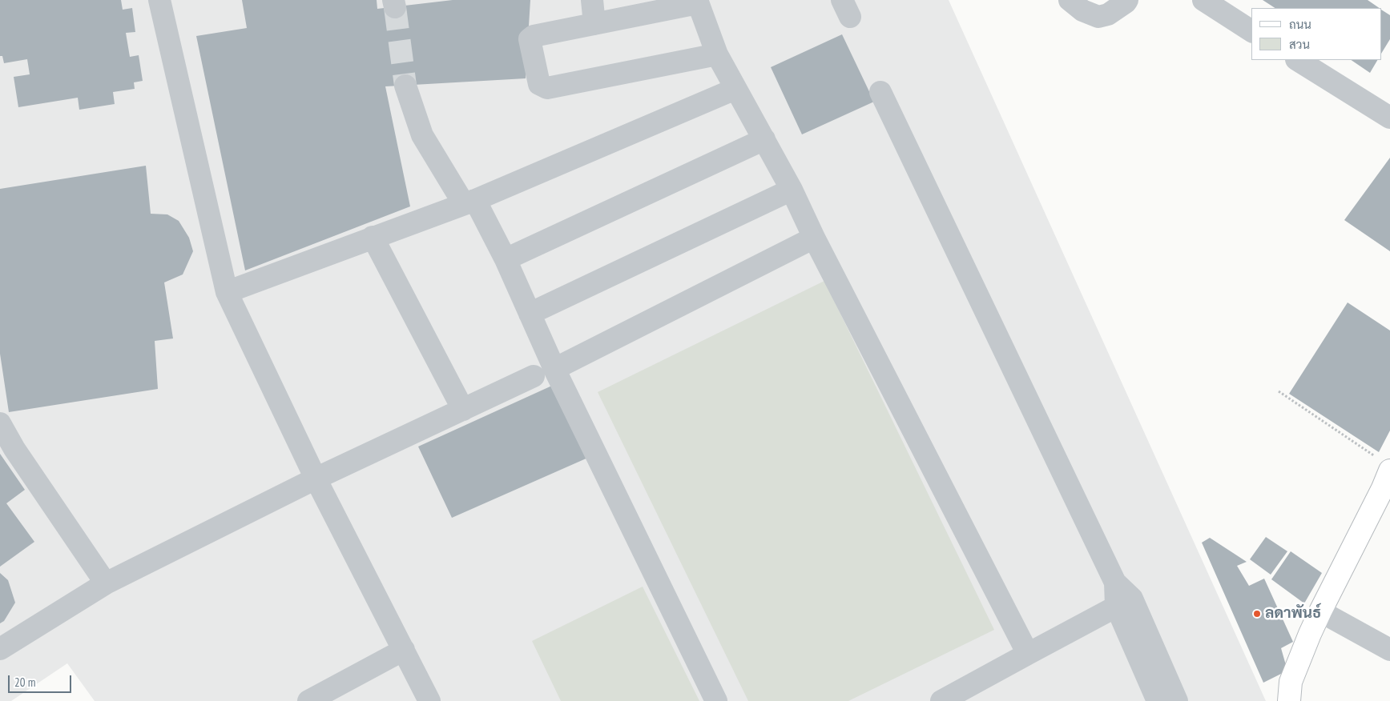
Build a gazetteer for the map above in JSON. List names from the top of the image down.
{
  "places": ["ลดาพันธ์"],
  "legend": ["ถนน", "สวน"],
  "scale_bar": "20 m"
}
